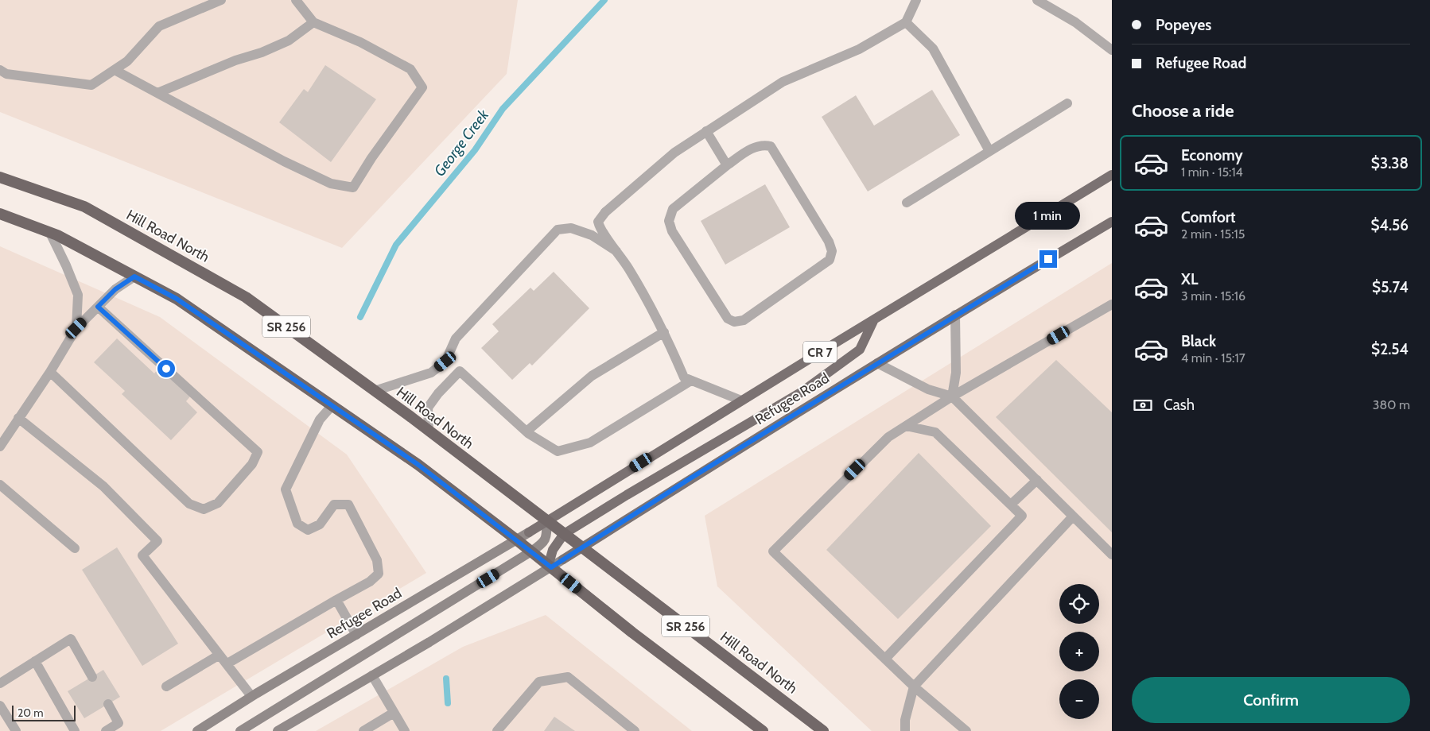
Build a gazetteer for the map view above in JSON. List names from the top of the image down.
{
  "streets": {
    "highway": ["Hill Road North", "SR 256"],
    "main road": ["CR 7", "Refugee Road"]
  },
  "crossings": [
    ["Hill Road North", "Refugee Road"],
    ["SR 256", "Refugee Road"]
  ],
  "water": ["George Creek"],
  "scale_bar": "20 m",
  "page": {
    "banner": ["Popeyes", "Refugee Road"],
    "heading": "Choose a ride",
    "list": [
      {
        "name": "Economy",
        "note": "1 min · 15:14",
        "value": "$3.38"
      },
      {
        "name": "Comfort",
        "note": "2 min · 15:15",
        "value": "$4.56"
      },
      {
        "name": "XL",
        "note": "3 min · 15:16",
        "value": "$5.74"
      },
      {
        "name": "Black",
        "note": "4 min · 15:17",
        "value": "$2.54"
      }
    ],
    "bubble": "1 min",
    "pay": ["Cash", "380 m"],
    "map_buttons": ["+", "−"],
    "buttons": "Confirm",
    "scale": "20 m"
  }
}
